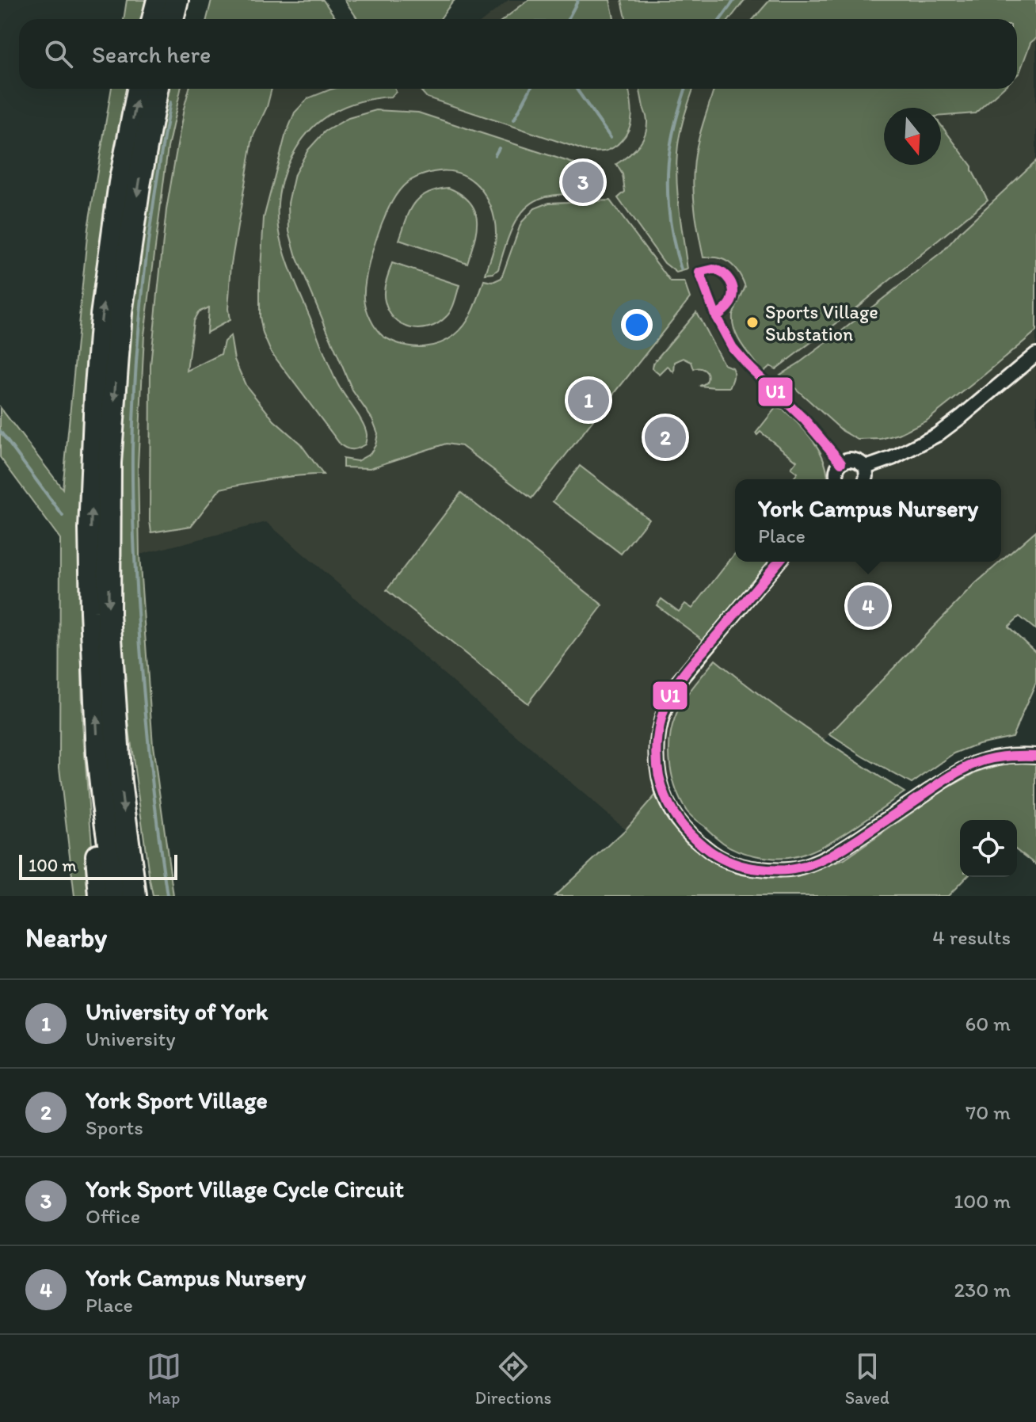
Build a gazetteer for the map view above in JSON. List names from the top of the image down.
{
  "places": ["Sports Village Substation"],
  "lines": ["transit line U1"],
  "scale_bar": "100 m",
  "north": "bottom",
  "page": {
    "search": "Search here",
    "pins": [
      "3",
      "1",
      "2",
      "4"
    ],
    "popup": ["York Campus Nursery", "Place"],
    "scale": "100 m",
    "heading": ["Nearby", "4 results"],
    "list": [
      {
        "mark": "1",
        "name": "University of York",
        "note": "University",
        "value": "60 m"
      },
      {
        "mark": "2",
        "name": "York Sport Village",
        "note": "Sports",
        "value": "70 m"
      },
      {
        "mark": "3",
        "name": "York Sport Village Cycle Circuit",
        "note": "Office",
        "value": "100 m"
      },
      {
        "mark": "4",
        "name": "York Campus Nursery",
        "note": "Place",
        "value": "230 m"
      }
    ],
    "nav": ["Map", "Directions", "Saved"]
  }
}
